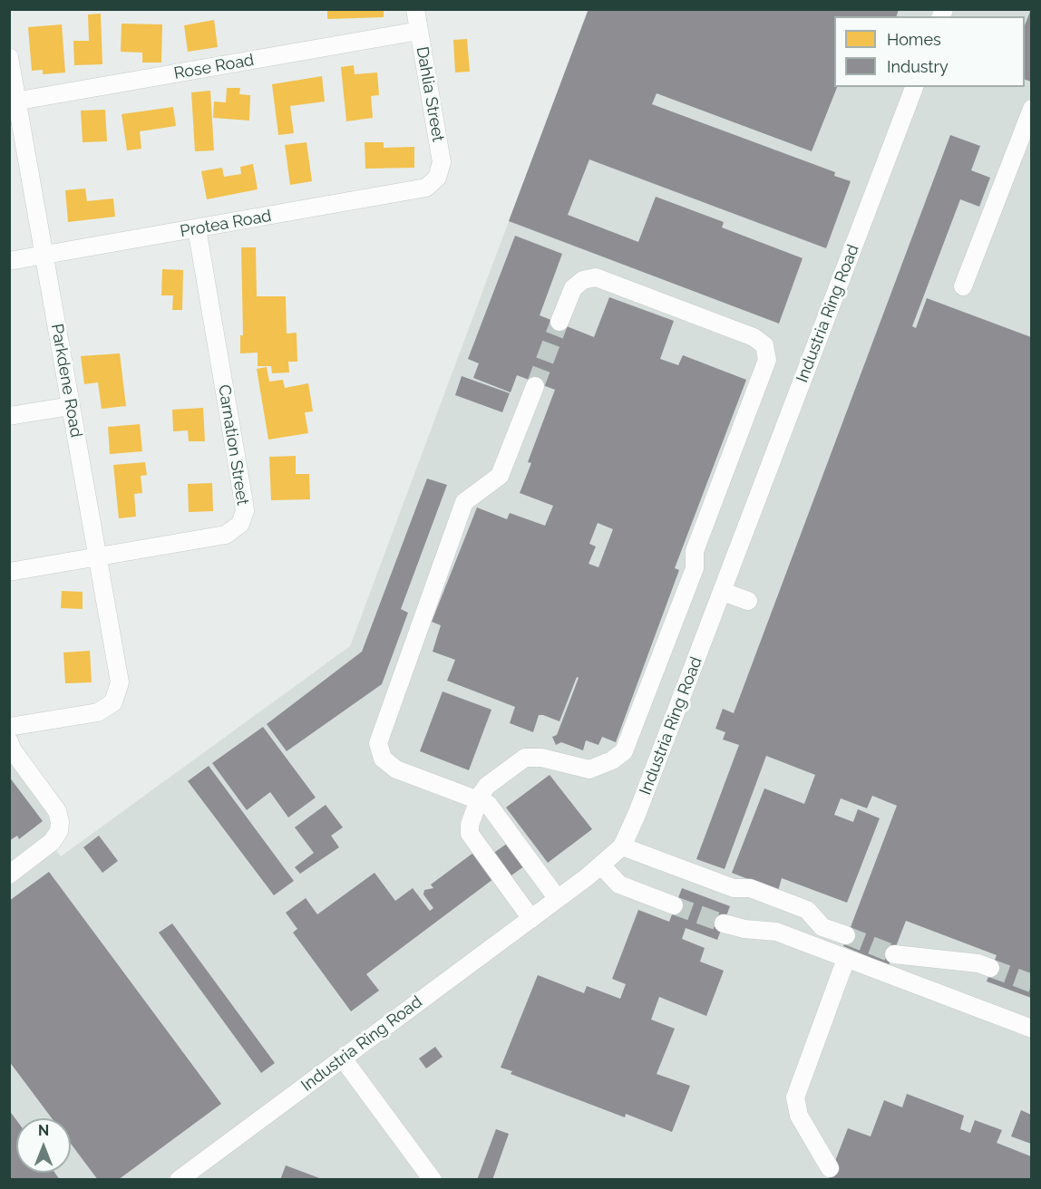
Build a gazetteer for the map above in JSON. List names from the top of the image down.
{
  "streets": {
    "street": [
      "Rose Road",
      "Dahlia Street",
      "Protea Road",
      "Industria Ring Road",
      "Parkdene Road",
      "Carnation Street"
    ]
  },
  "crossings": [
    ["Rose Road", "Dahlia Street"],
    ["Rose Road", "Parkdene Road"],
    ["Dahlia Street", "Protea Road"],
    ["Protea Road", "Parkdene Road"],
    ["Protea Road", "Carnation Street"],
    ["Parkdene Road", "Carnation Street"]
  ],
  "legend": ["Homes", "Industry"],
  "north": "top"
}
